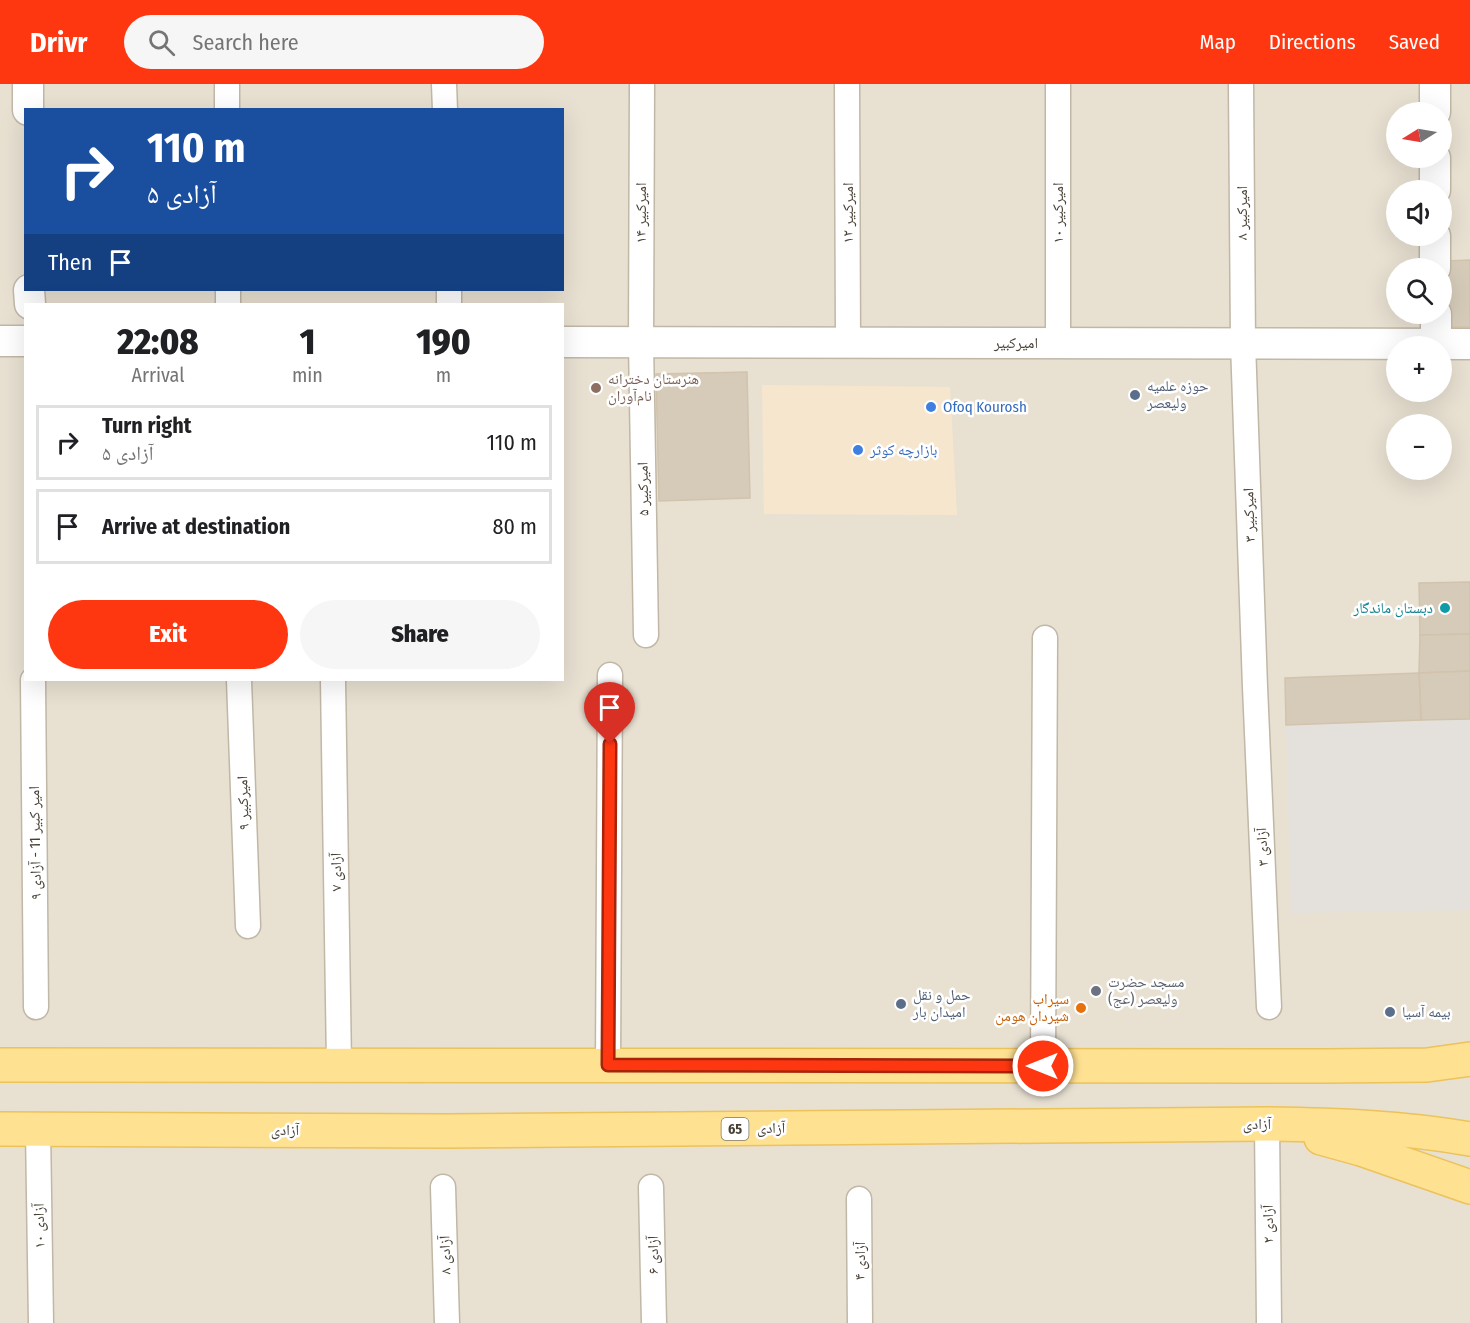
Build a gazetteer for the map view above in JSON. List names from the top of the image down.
{
  "streets": {
    "main road": ["آزادی", "65"],
    "street": [
      "امیرکبیر ۱۴",
      "امیرکبیر ۱۲",
      "امیرکبیر ۱۰",
      "امیرکبیر ۸",
      "امیرکبیر",
      "امیرکبیر ۵",
      "امیرکبیر ۳",
      "امیرکبیر ۹",
      "امیر کبیر 11 - آزادی ۹",
      "آزادی ۳",
      "آزادی ۷",
      "۲ آزادی",
      "۱۰ آزادی",
      "۸ آزادی",
      "۶ آزادی",
      "۴ آزادی"
    ]
  },
  "crossings": [
    ["امیرکبیر ۱۴", "امیرکبیر"],
    ["امیرکبیر ۱۴", "امیرکبیر ۵"],
    ["امیرکبیر ۱۲", "امیرکبیر"],
    ["امیرکبیر ۱۰", "امیرکبیر"],
    ["امیرکبیر ۸", "امیرکبیر"],
    ["امیرکبیر ۸", "امیرکبیر ۳"],
    ["امیرکبیر", "امیرکبیر ۵"],
    ["امیرکبیر", "امیرکبیر ۳"],
    ["امیرکبیر ۳", "آزادی ۳"],
    ["آزادی", "۲ آزادی"],
    ["آزادی", "۱۰ آزادی"]
  ],
  "places": [
    "هنرستان دخترانه نام‌آوران",
    "حوزه علمیه ولیعصر",
    "Ofoq Kourosh",
    "بازارچه کوثر",
    "دبستان ماندگار",
    "مسجد حضرت ولیعصر (عج)",
    "حمل و نقل امیدان بار",
    "سیراب شیردان هومن",
    "بیمه آسیا"
  ],
  "north": "left",
  "page": {
    "header": "Drivr",
    "search": "Search here",
    "nav": ["Map", "Directions", "Saved"],
    "map_buttons": ["+", "−"],
    "turn": ["110 m", "آزادی ۵"],
    "then": "Then",
    "eta": [
      "22:08",
      "Arrival",
      "1",
      "min",
      "190",
      "m"
    ],
    "list": [
      {
        "name": "Turn right",
        "note": "آزادی ۵",
        "value": "110 m"
      },
      {
        "name": "Arrive at destination",
        "value": "80 m"
      }
    ],
    "buttons": ["Exit", "Share"]
  }
}
